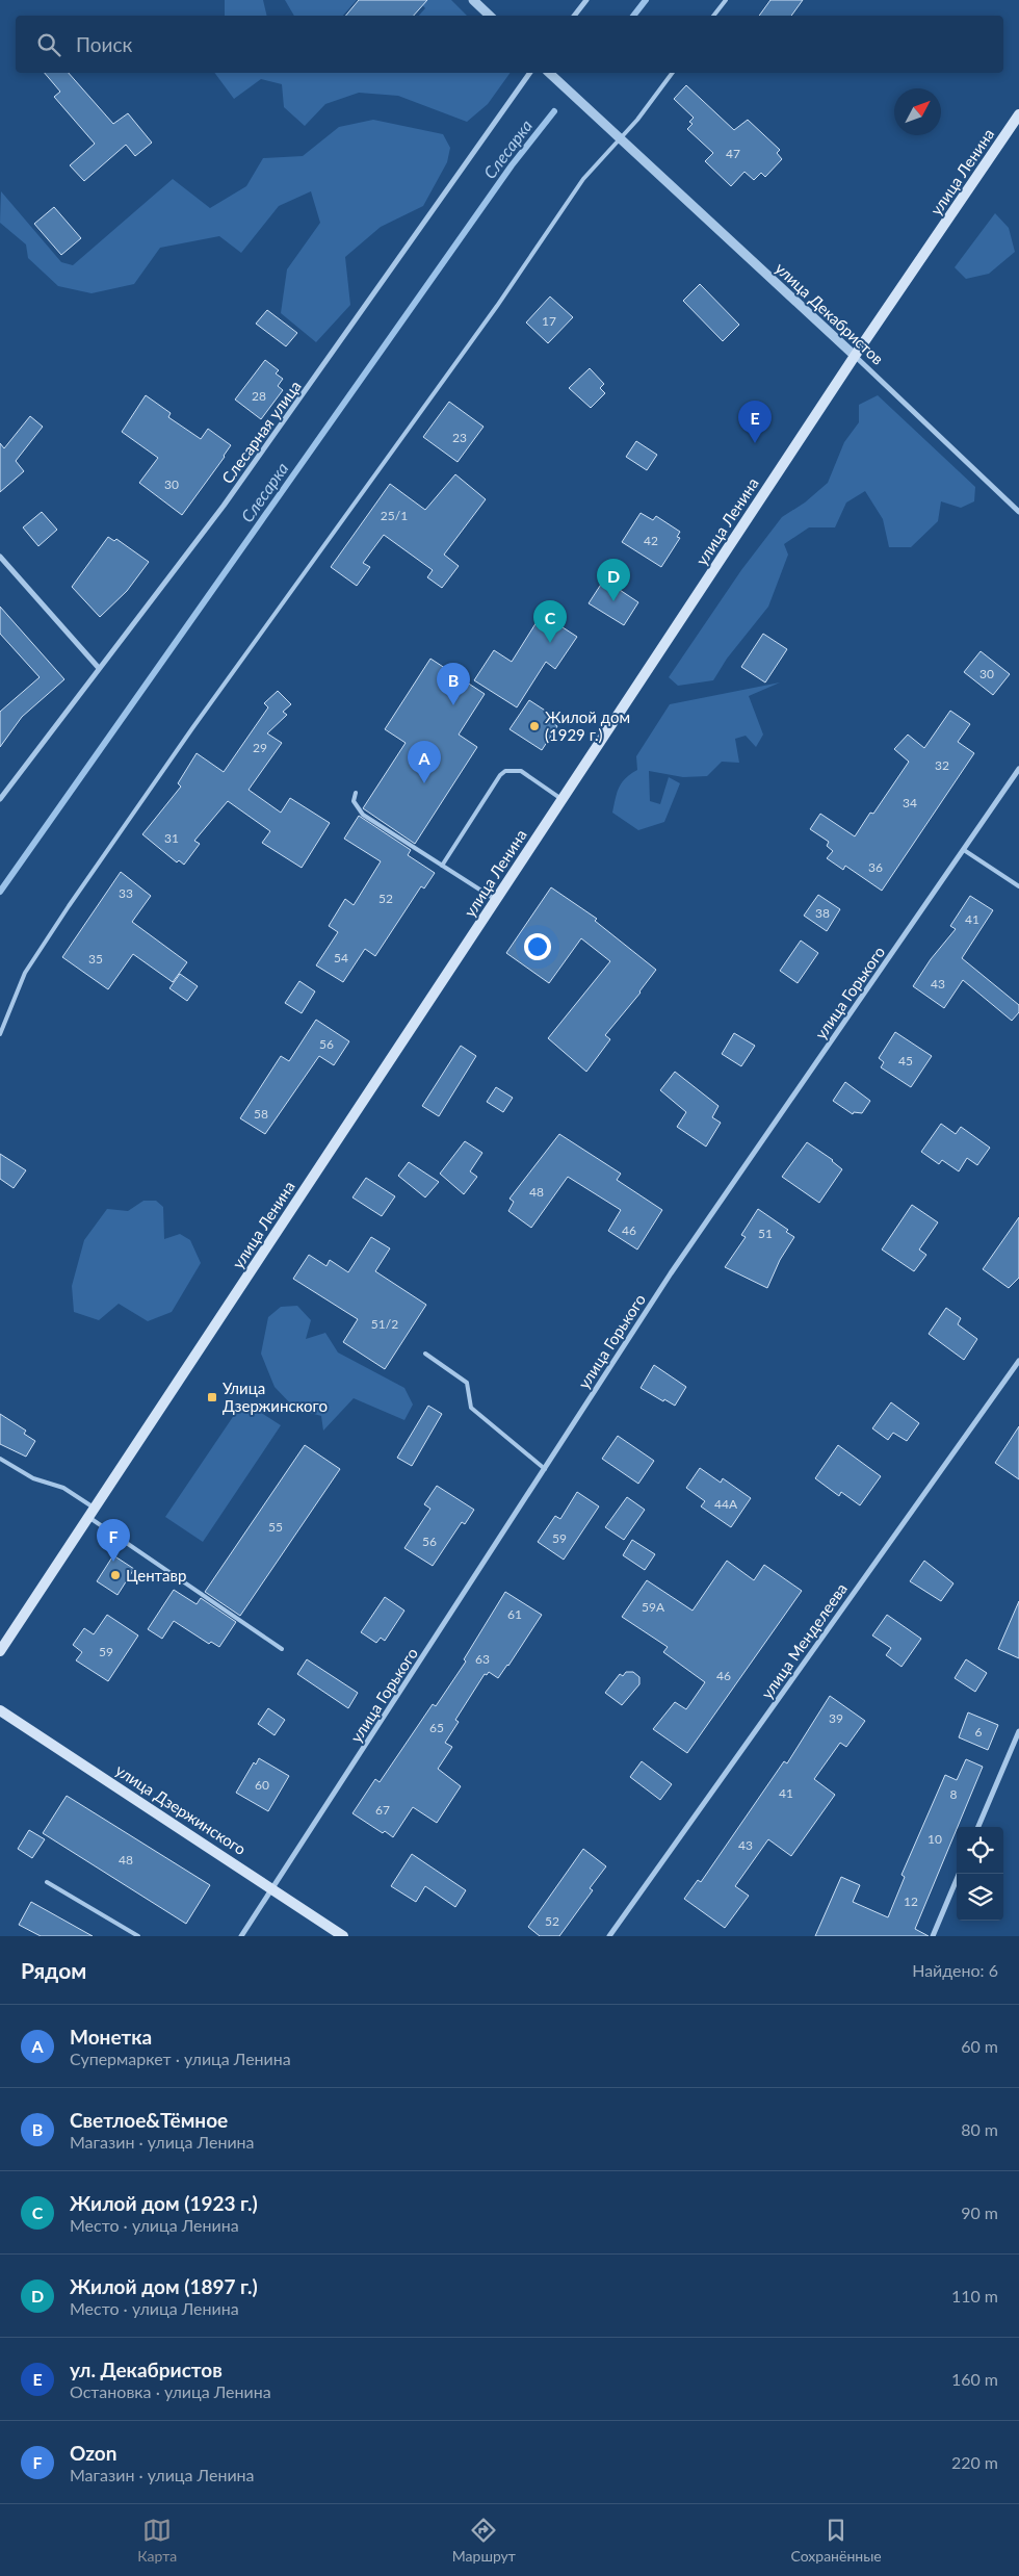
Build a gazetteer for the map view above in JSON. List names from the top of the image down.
{
  "streets": {
    "main road": ["улица Ленина", "улица Дзержинского"],
    "street": [
      "улица Декабристов",
      "Слесарная улица",
      "улица Горького",
      "улица Менделеева"
    ]
  },
  "crossings": [
    ["улица Ленина", "улица Декабристов"],
    ["улица Горького", "улица Дзержинского"]
  ],
  "water": ["Слесарка"],
  "places": {
    "other": ["Жилой дом (1929 г.)", "Центавр"],
    "transit": ["Улица Дзержинского"]
  },
  "house_numbers": [
    "47",
    "17",
    "28",
    "23",
    "30",
    "25/1",
    "42",
    "30",
    "29",
    "32",
    "34",
    "31",
    "36",
    "33",
    "52",
    "38",
    "41",
    "54",
    "35",
    "43",
    "56",
    "45",
    "58",
    "48",
    "46",
    "51",
    "51/2",
    "44А",
    "55",
    "59",
    "56",
    "59А",
    "61",
    "59",
    "63",
    "46",
    "39",
    "65",
    "6",
    "60",
    "41",
    "8",
    "67",
    "10",
    "43",
    "48",
    "12",
    "52"
  ],
  "north": "top right",
  "page": {
    "search": "Поиск",
    "pins": [
      "E",
      "D",
      "C",
      "B",
      "A",
      "F"
    ],
    "heading": ["Рядом", "Найдено: 6"],
    "list": [
      {
        "mark": "A",
        "name": "Монетка",
        "note": "Супермаркет · улица Ленина",
        "value": "60 m"
      },
      {
        "mark": "B",
        "name": "Светлое&Тёмное",
        "note": "Магазин · улица Ленина",
        "value": "80 m"
      },
      {
        "mark": "C",
        "name": "Жилой дом (1923 г.)",
        "note": "Место · улица Ленина",
        "value": "90 m"
      },
      {
        "mark": "D",
        "name": "Жилой дом (1897 г.)",
        "note": "Место · улица Ленина",
        "value": "110 m"
      },
      {
        "mark": "E",
        "name": "ул. Декабристов",
        "note": "Остановка · улица Ленина",
        "value": "160 m"
      },
      {
        "mark": "F",
        "name": "Ozon",
        "note": "Магазин · улица Ленина",
        "value": "220 m"
      }
    ],
    "nav": ["Карта", "Маршрут", "Сохранённые"]
  }
}
